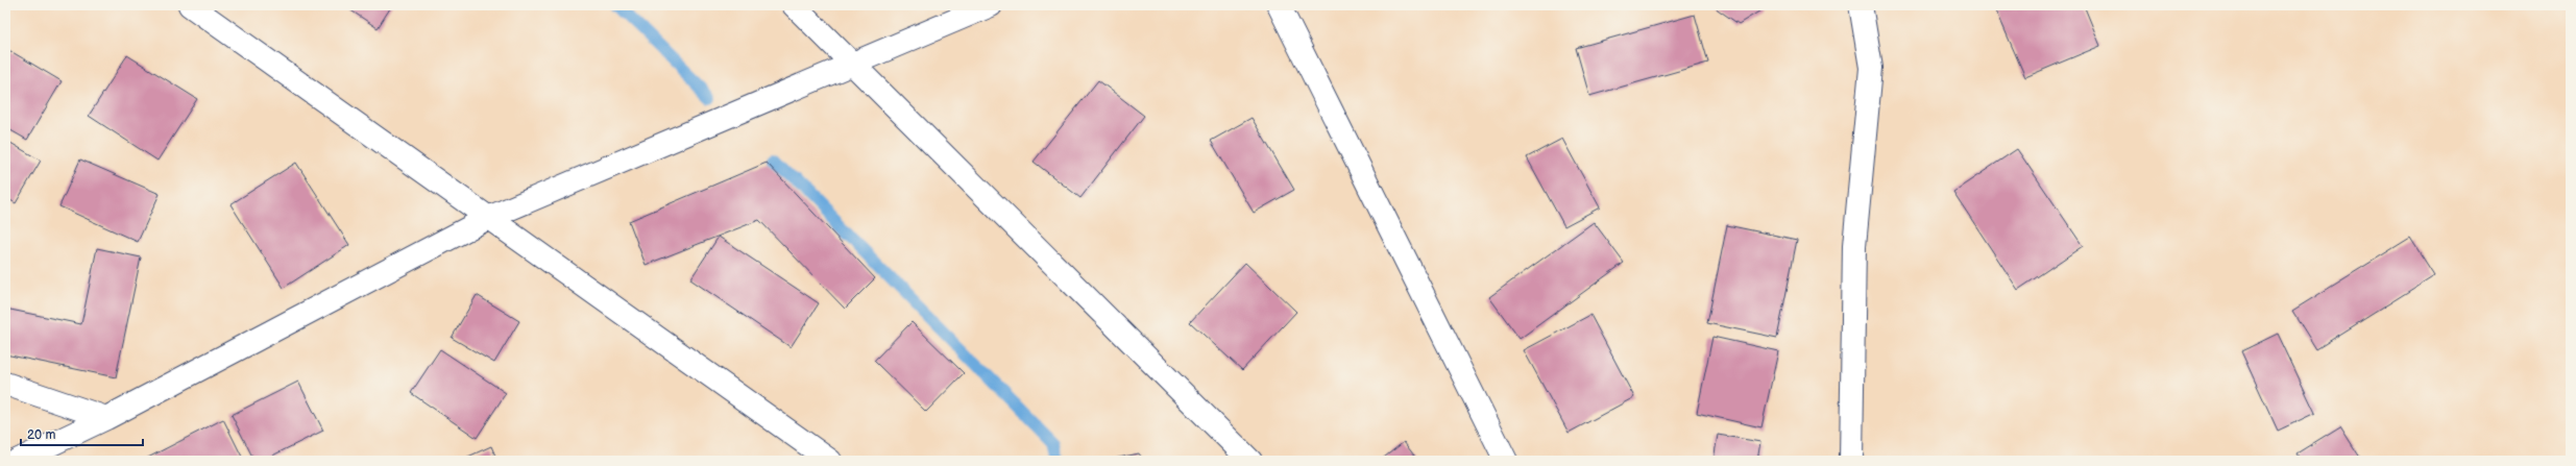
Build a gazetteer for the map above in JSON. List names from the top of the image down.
{
  "scale_bar": "20 m"
}
